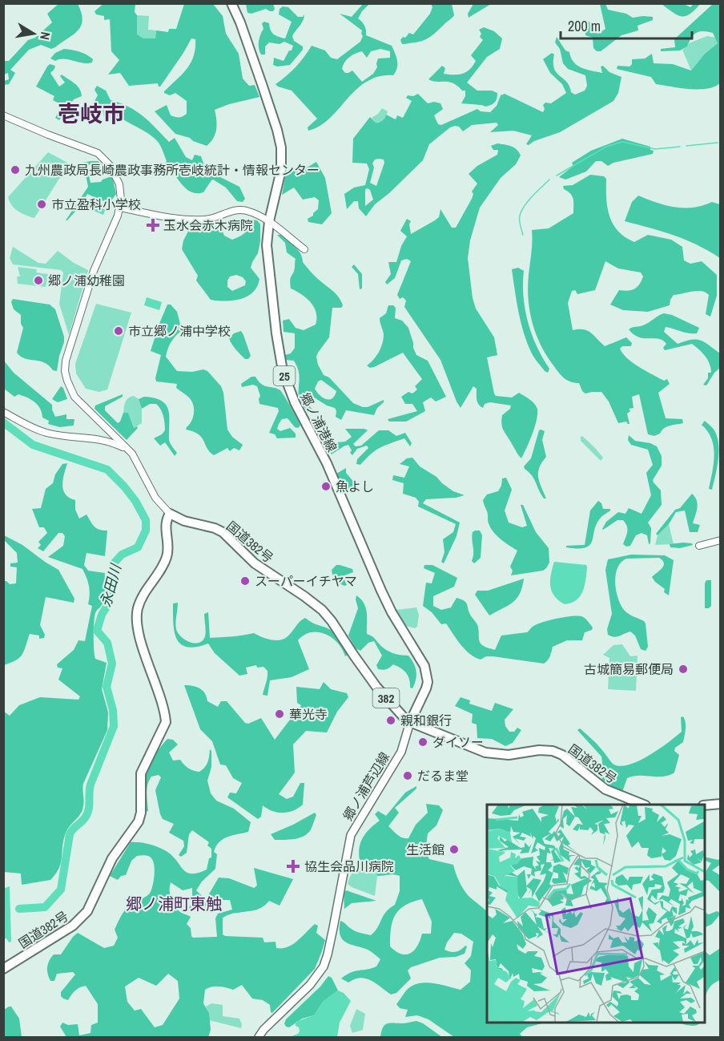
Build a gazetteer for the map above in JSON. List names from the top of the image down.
{
  "streets": {
    "main road": [
      "25",
      "郷ノ浦港線",
      "国道382号",
      "382",
      "郷ノ浦芦辺線"
    ]
  },
  "crossings": [
    ["郷ノ浦港線", "国道382号"],
    ["郷ノ浦港線", "郷ノ浦芦辺線"],
    ["国道382号", "郷ノ浦芦辺線"]
  ],
  "districts": ["壱岐市", "郷ノ浦町東触"],
  "water": ["永田川"],
  "places": {
    "other": [
      "九州農政局長崎農政事務所壱岐統計・情報センター",
      "市立盈科小学校",
      "郷ノ浦幼稚園",
      "市立郷ノ浦中学校",
      "魚よし",
      "スーパーイチヤマ",
      "古城簡易郵便局",
      "華光寺",
      "親和銀行",
      "ダイソー",
      "だるま堂",
      "生活館"
    ],
    "health": ["玉水会赤木病院", "協生会品川病院"]
  },
  "scale_bar": "200 m",
  "north": "right"
}
